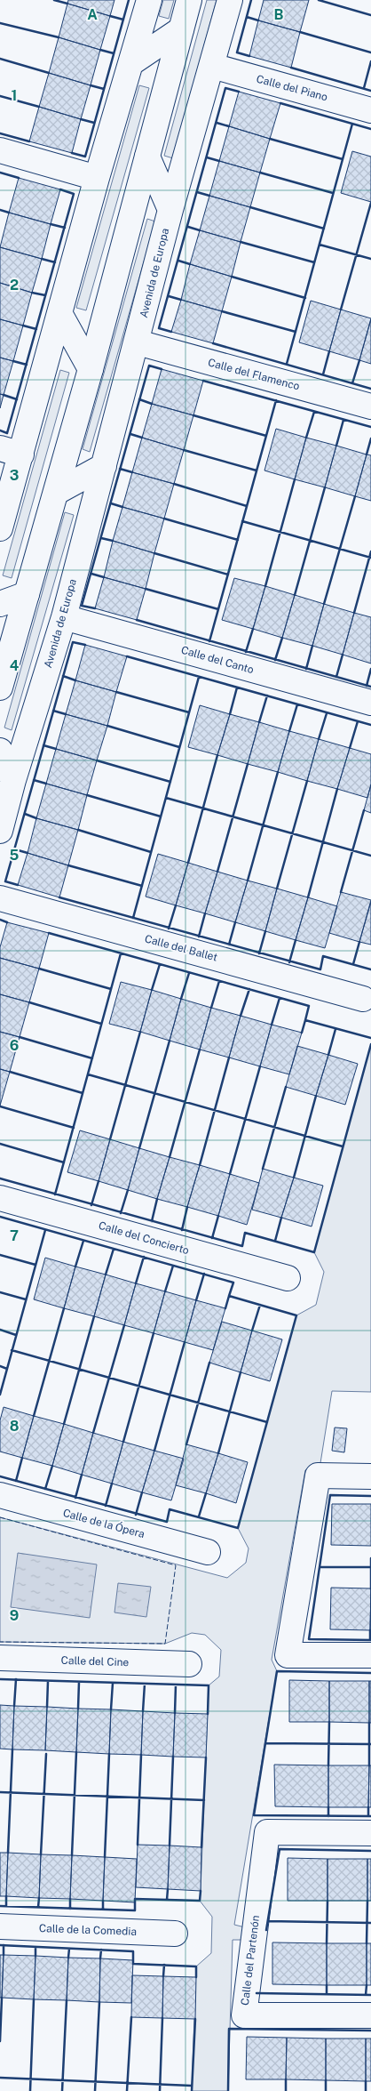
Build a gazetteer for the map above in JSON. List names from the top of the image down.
{
  "streets": {
    "street": [
      "Calle del Piano",
      "Avenida de Europa",
      "Calle del Flamenco",
      "Calle del Canto",
      "Calle del Ballet",
      "Calle del Concierto",
      "Calle de la Ópera",
      "Calle del Cine",
      "Calle de la Comedia",
      "Calle del Partenón"
    ]
  },
  "crossings": [
    ["Calle del Piano", "Avenida de Europa"],
    ["Avenida de Europa", "Calle del Flamenco"],
    ["Avenida de Europa", "Calle del Canto"]
  ],
  "grid": {
    "columns": ["A", "B"],
    "rows": [
      "1",
      "2",
      "3",
      "4",
      "5",
      "6",
      "7",
      "8",
      "9"
    ]
  }
}
